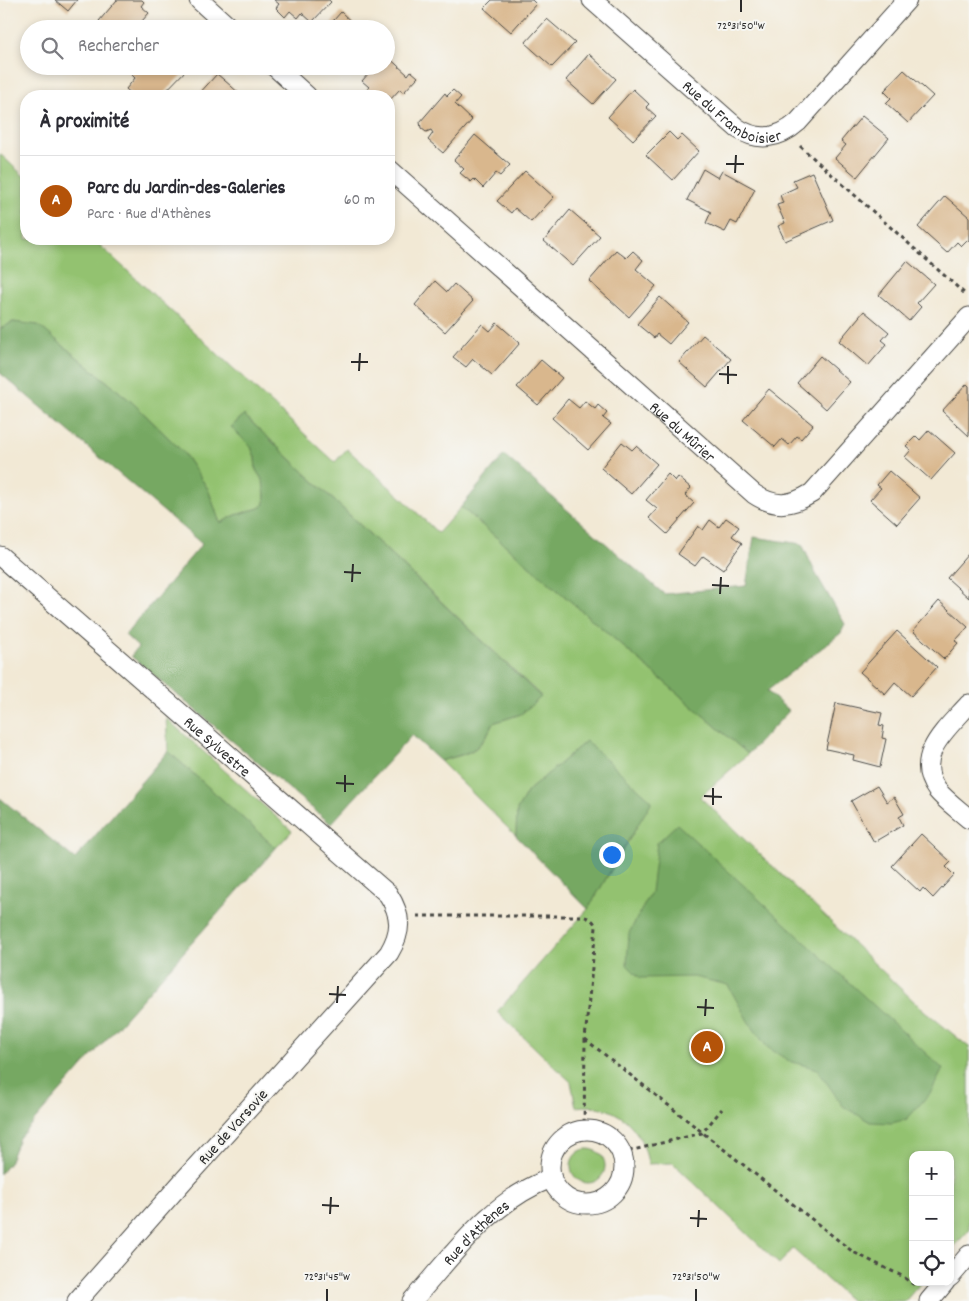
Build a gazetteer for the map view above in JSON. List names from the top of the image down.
{
  "streets": {
    "street": [
      "Rue du Framboisier",
      "Rue du Mûrier",
      "Rue Sylvestre",
      "Rue de Varsovie",
      "Rue d'Athènes"
    ]
  },
  "crossings": [
    ["Rue Sylvestre", "Rue de Varsovie"]
  ],
  "page": {
    "search": "Rechercher",
    "heading": "À proximité",
    "list": [
      {
        "mark": "A",
        "name": "Parc du Jardin-des-Galeries",
        "note": "Parc · Rue d'Athènes",
        "value": "60 m"
      }
    ],
    "pins": "A",
    "map_buttons": ["+", "−"]
  },
  "coordinates": ["72°31'50\"W", "72°31'45\"W"]
}
